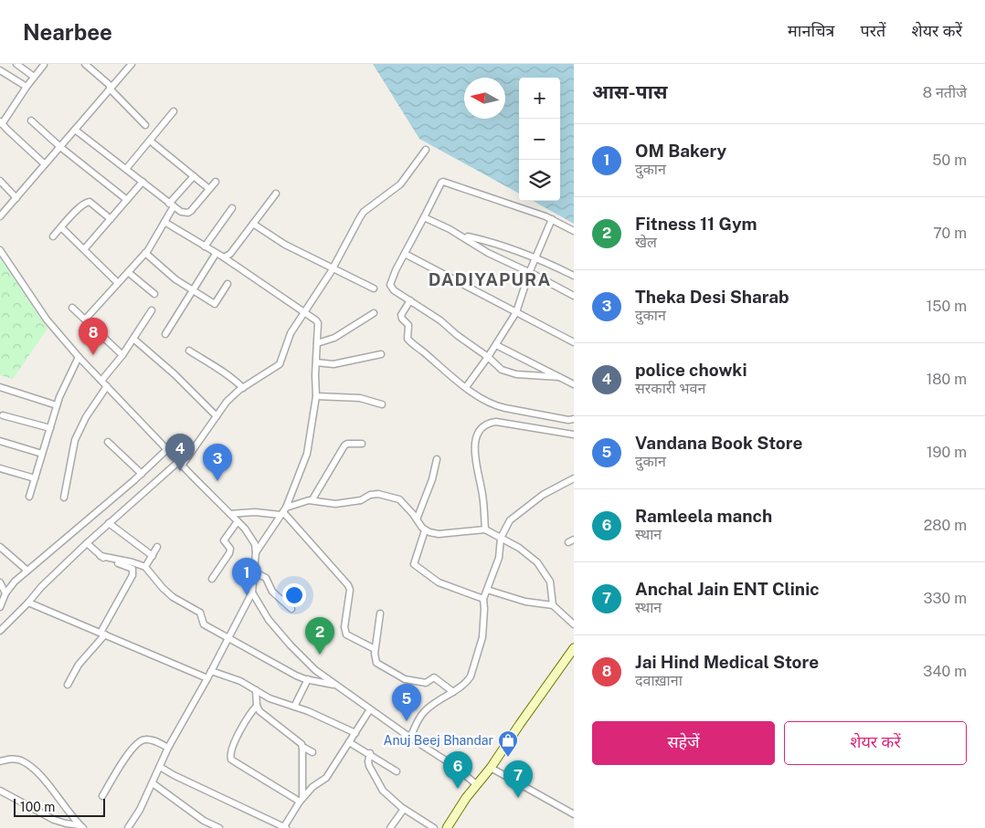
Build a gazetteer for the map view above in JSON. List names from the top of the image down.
{
  "districts": ["DADIYAPURA"],
  "places": {
    "shop": ["Anuj Beej Bhandar"]
  },
  "scale_bar": "100 m",
  "north": "left",
  "page": {
    "header": "Nearbee",
    "nav": ["मानचित्र", "परतें", "शेयर करें"],
    "heading": ["आस-पास", "8 नतीजे"],
    "map_buttons": ["+", "−"],
    "list": [
      {
        "mark": "1",
        "name": "OM Bakery",
        "note": "दुकान",
        "value": "50 m"
      },
      {
        "mark": "2",
        "name": "Fitness 11 Gym",
        "note": "खेल",
        "value": "70 m"
      },
      {
        "mark": "3",
        "name": "Theka Desi Sharab",
        "note": "दुकान",
        "value": "150 m"
      },
      {
        "mark": "4",
        "name": "police chowki",
        "note": "सरकारी भवन",
        "value": "180 m"
      },
      {
        "mark": "5",
        "name": "Vandana Book Store",
        "note": "दुकान",
        "value": "190 m"
      },
      {
        "mark": "6",
        "name": "Ramleela manch",
        "note": "स्थान",
        "value": "280 m"
      },
      {
        "mark": "7",
        "name": "Anchal Jain ENT Clinic",
        "note": "स्थान",
        "value": "330 m"
      },
      {
        "mark": "8",
        "name": "Jai Hind Medical Store",
        "note": "दवाख़ाना",
        "value": "340 m"
      }
    ],
    "pins": [
      "8",
      "4",
      "3",
      "1",
      "2",
      "5",
      "6",
      "7"
    ],
    "buttons": ["सहेजें", "शेयर करें"],
    "scale": "100 m"
  }
}
